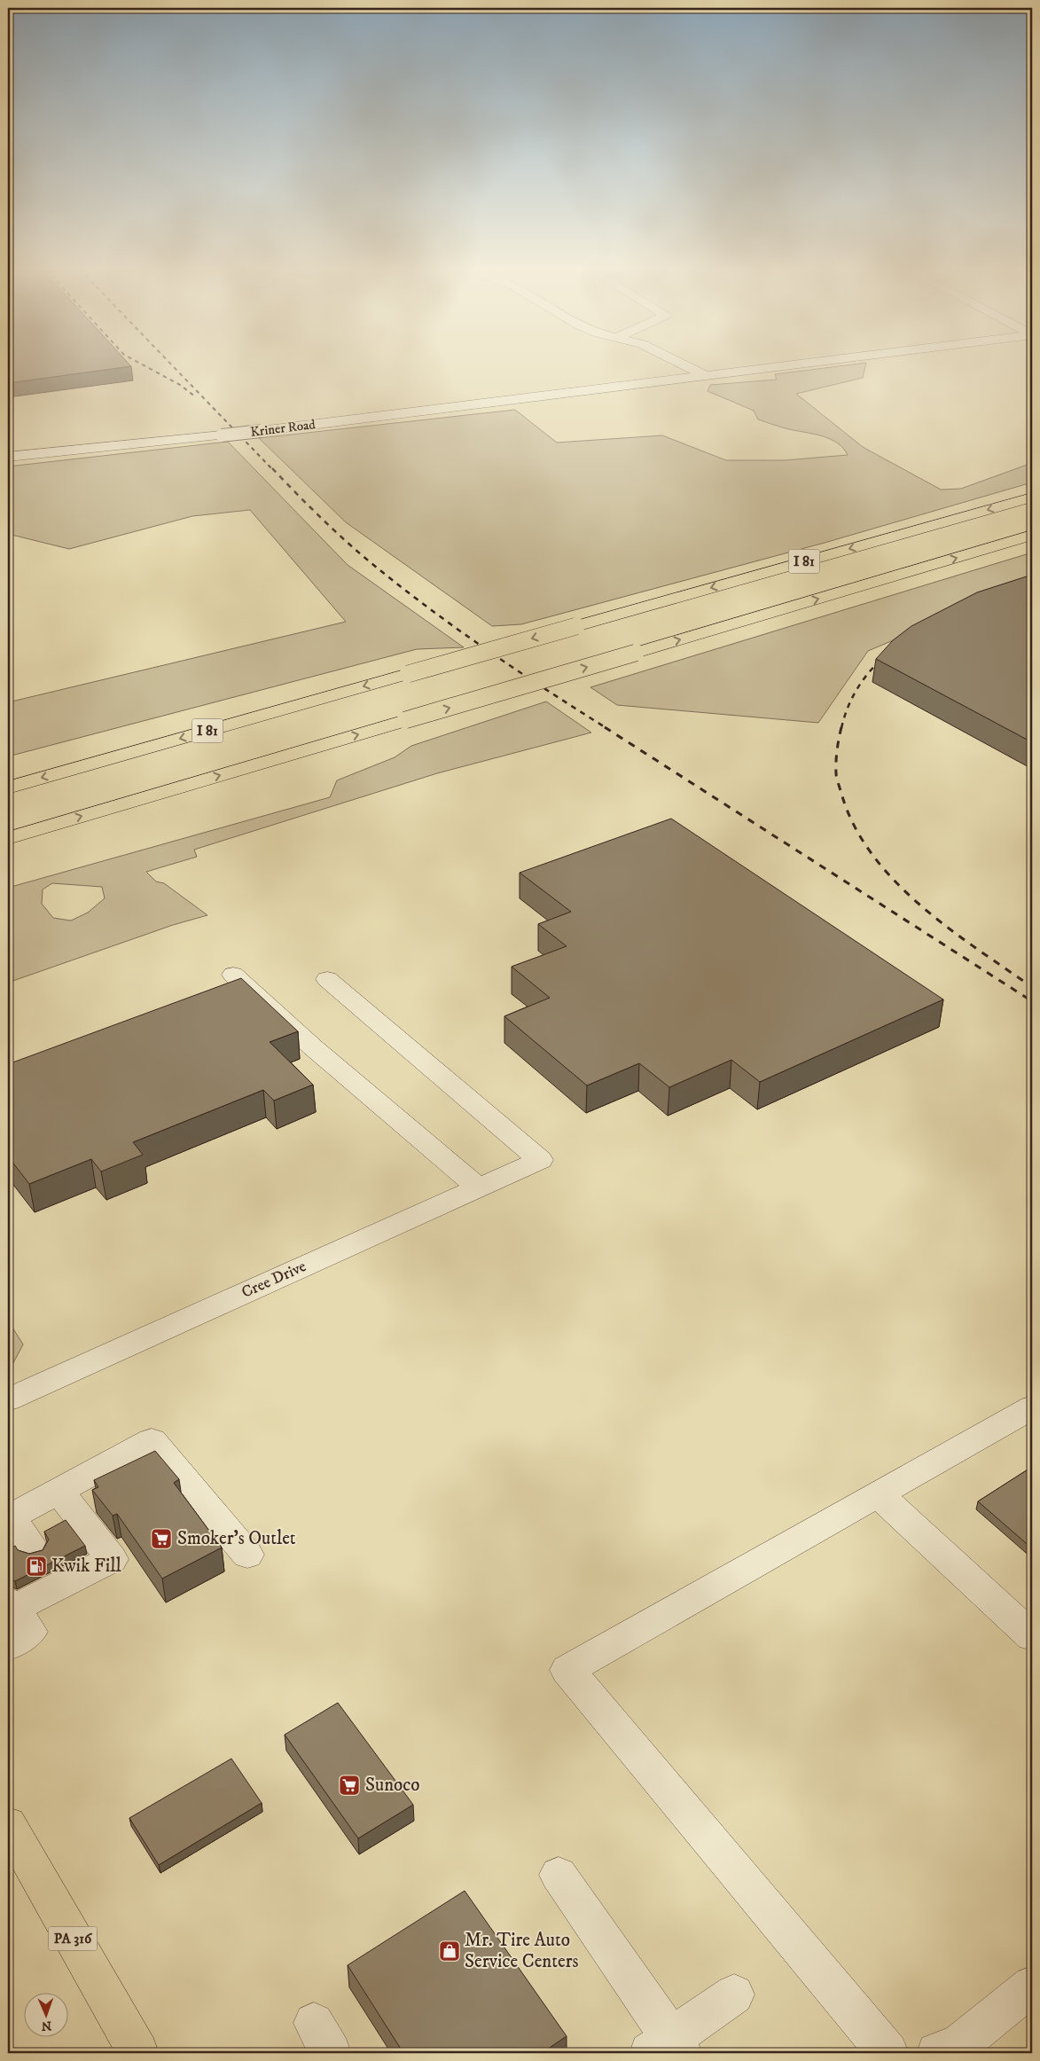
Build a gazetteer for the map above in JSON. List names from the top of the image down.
{
  "streets": {
    "main road": ["I 81", "PA 316"],
    "street": ["Kriner Road", "Cree Drive"]
  },
  "places": {
    "supermarket": ["Smoker's Outlet", "Sunoco"],
    "fuel station": ["Kwik Fill"],
    "shop": ["Mr. Tire Auto Service Centers"]
  },
  "north": "bottom"
}
